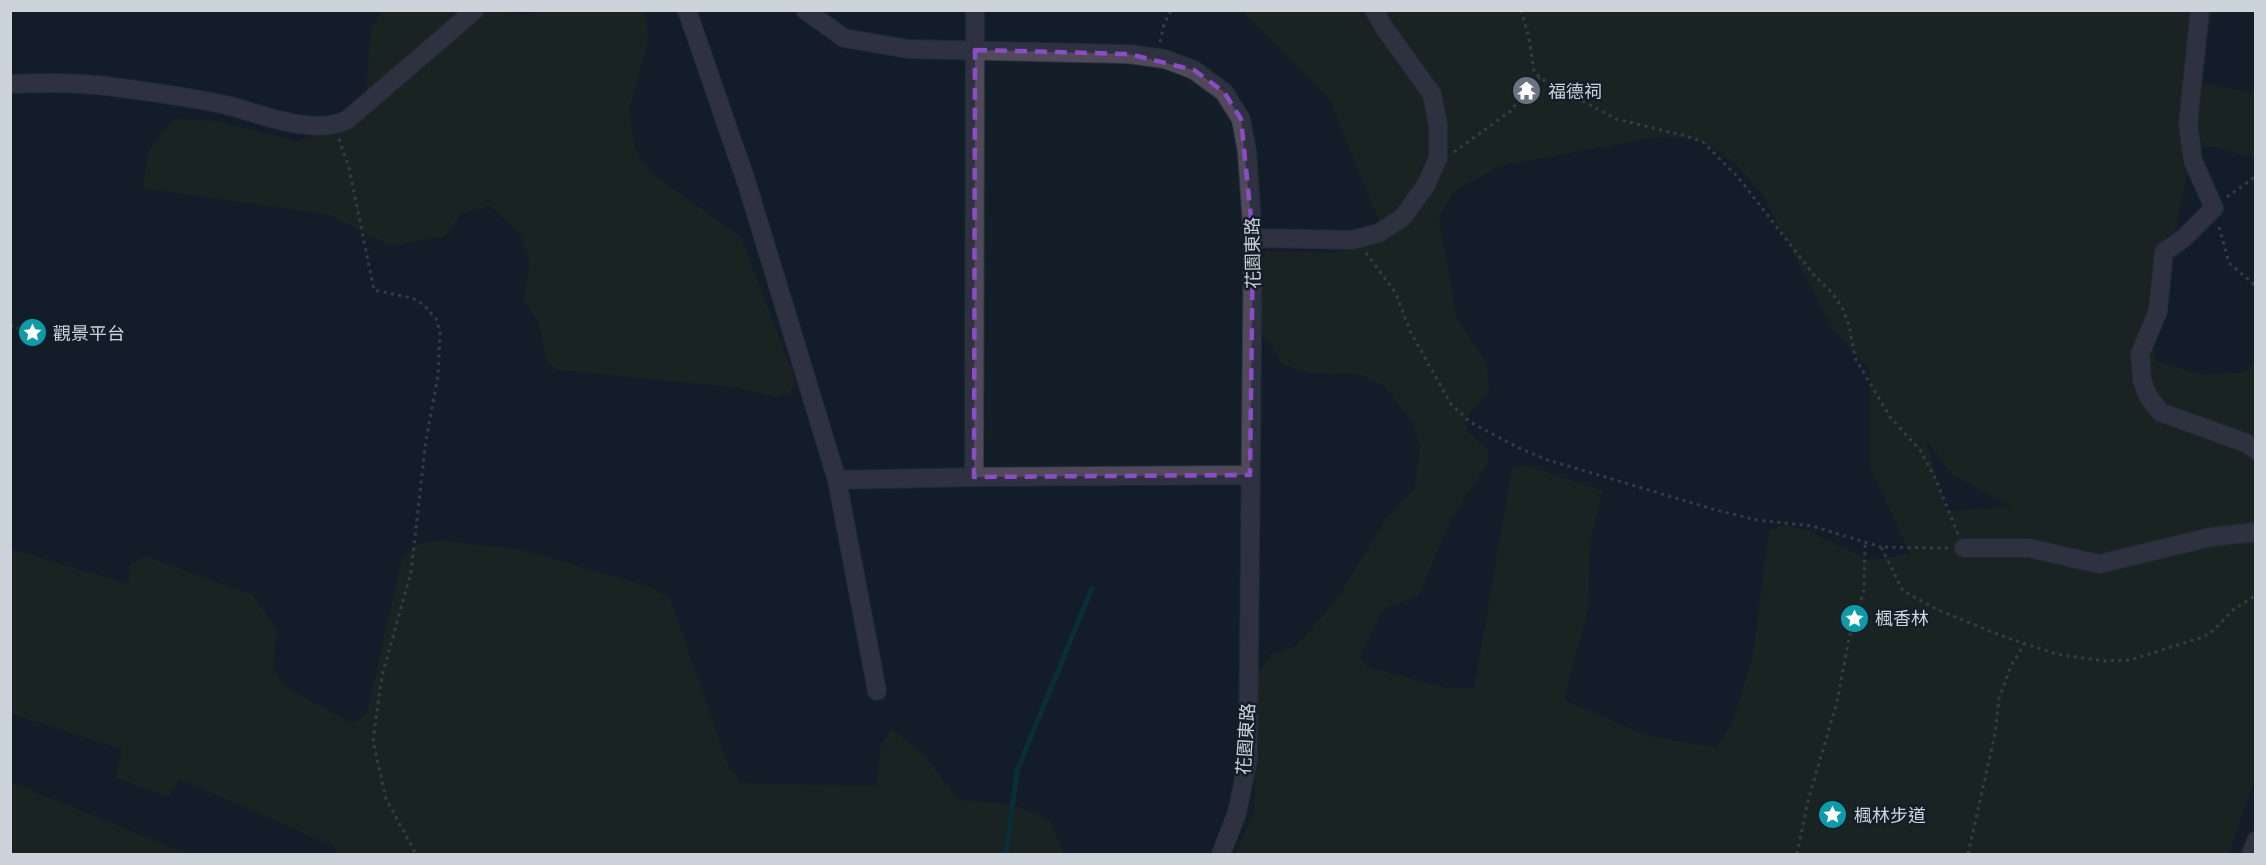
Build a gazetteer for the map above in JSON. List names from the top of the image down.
{
  "streets": {
    "street": ["花園東路"]
  },
  "places": {
    "temple": ["福德祠"],
    "place": ["觀景平台", "楓香林", "楓林步道"]
  }
}
